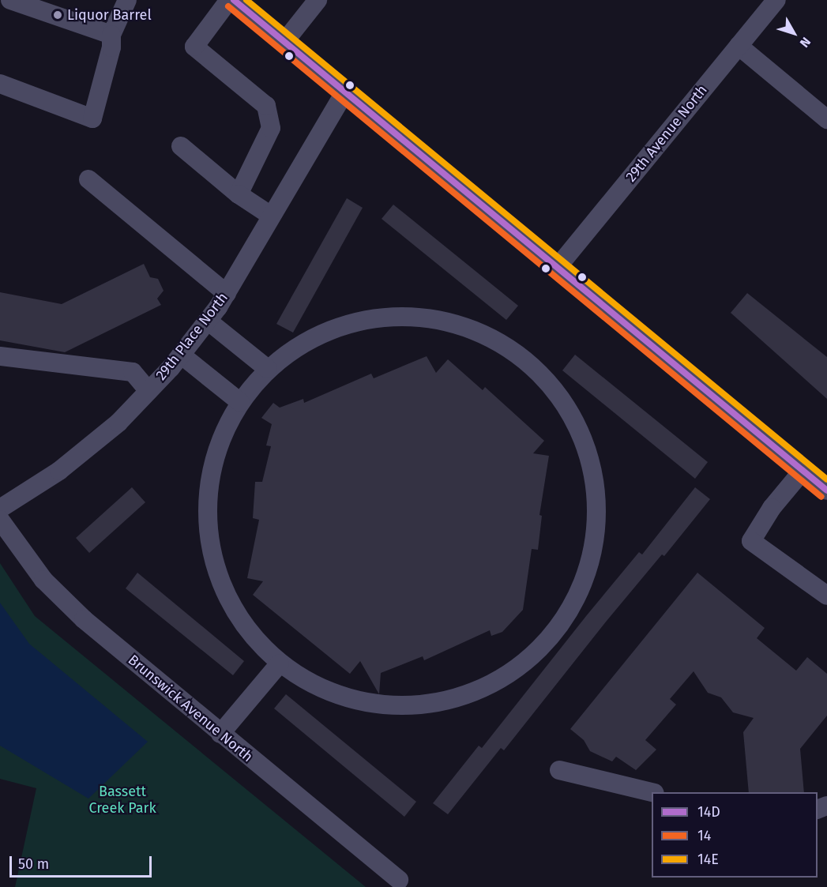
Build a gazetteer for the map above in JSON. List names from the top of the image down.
{
  "streets": {
    "street": ["29th Avenue North", "29th Place North", "Brunswick Avenue North"]
  },
  "parks": ["Bassett Creek Park"],
  "places": ["Liquor Barrel"],
  "lines": ["transit line 14D", "transit line 14E", "transit line 14"],
  "legend": ["14D", "14", "14E"],
  "scale_bar": "50 m",
  "north": "bottom right"
}
